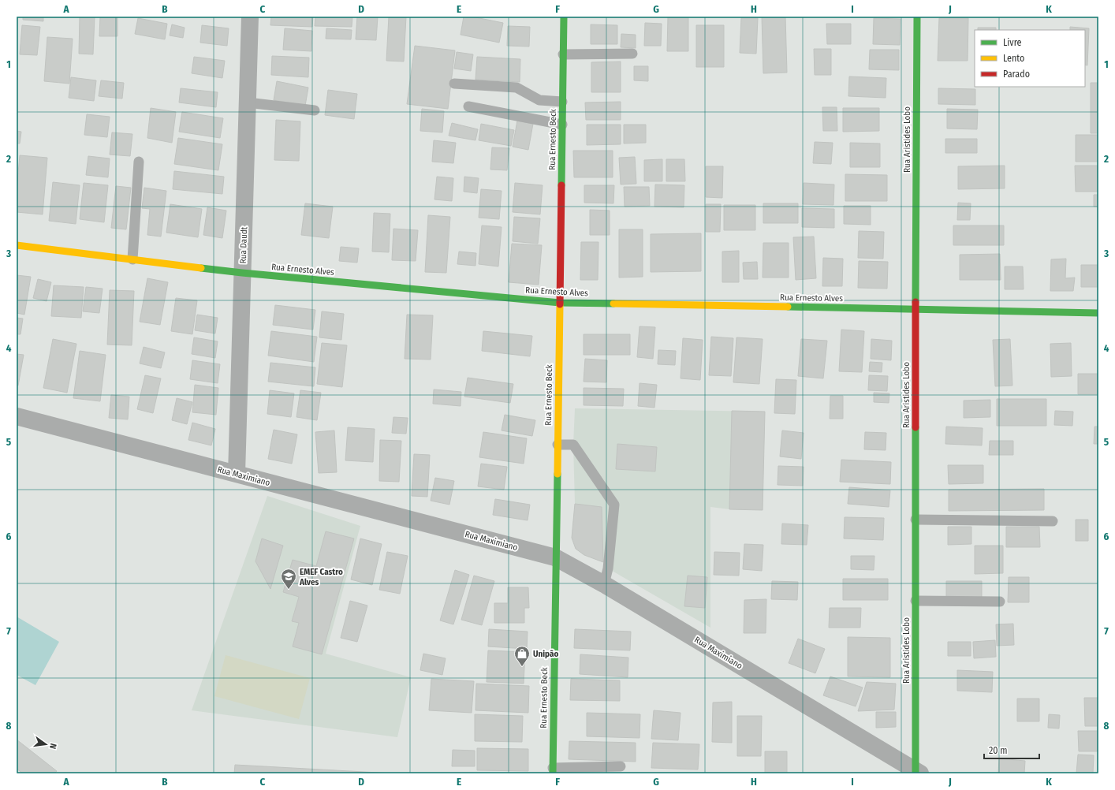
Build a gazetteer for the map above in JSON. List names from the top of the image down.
{
  "streets": {
    "street": [
      "Rua Ernesto Beck",
      "Rua Aristides Lobo",
      "Rua Daudt",
      "Rua Ernesto Alves",
      "Rua Maximiano"
    ]
  },
  "crossings": [
    ["Rua Ernesto Beck", "Rua Ernesto Alves"],
    ["Rua Ernesto Beck", "Rua Maximiano"],
    ["Rua Aristides Lobo", "Rua Ernesto Alves"],
    ["Rua Aristides Lobo", "Rua Maximiano"],
    ["Rua Daudt", "Rua Ernesto Alves"],
    ["Rua Daudt", "Rua Maximiano"]
  ],
  "places": {
    "school or university": ["EMEF Castro Alves"],
    "shop": ["Unipão"]
  },
  "legend": ["Livre", "Lento", "Parado"],
  "scale_bar": "20 m",
  "north": "right",
  "grid": {
    "columns": [
      "A",
      "B",
      "C",
      "D",
      "E",
      "F",
      "G",
      "H",
      "I",
      "J",
      "K"
    ],
    "rows": [
      "1",
      "2",
      "3",
      "4",
      "5",
      "6",
      "7",
      "8"
    ]
  }
}
